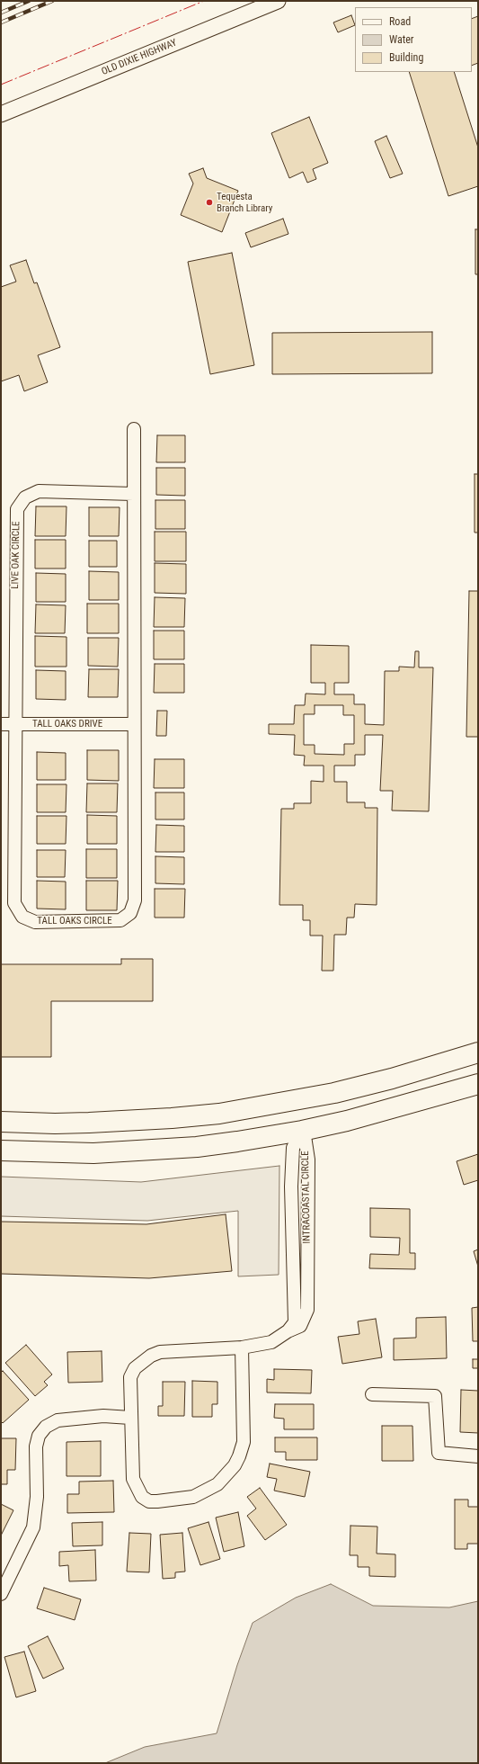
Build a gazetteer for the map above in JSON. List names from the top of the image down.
{
  "streets": {
    "street": [
      "OLD DIXIE HIGHWAY",
      "LIVE OAK CIRCLE",
      "TALL OAKS DRIVE",
      "TALL OAKS CIRCLE",
      "INTRACOASTAL CIRCLE"
    ]
  },
  "crossings": [
    ["LIVE OAK CIRCLE", "TALL OAKS DRIVE"],
    ["LIVE OAK CIRCLE", "TALL OAKS CIRCLE"],
    ["TALL OAKS DRIVE", "TALL OAKS CIRCLE"]
  ],
  "places": ["Tequesta Branch Library"],
  "legend": ["Road", "Water", "Building"]
}
